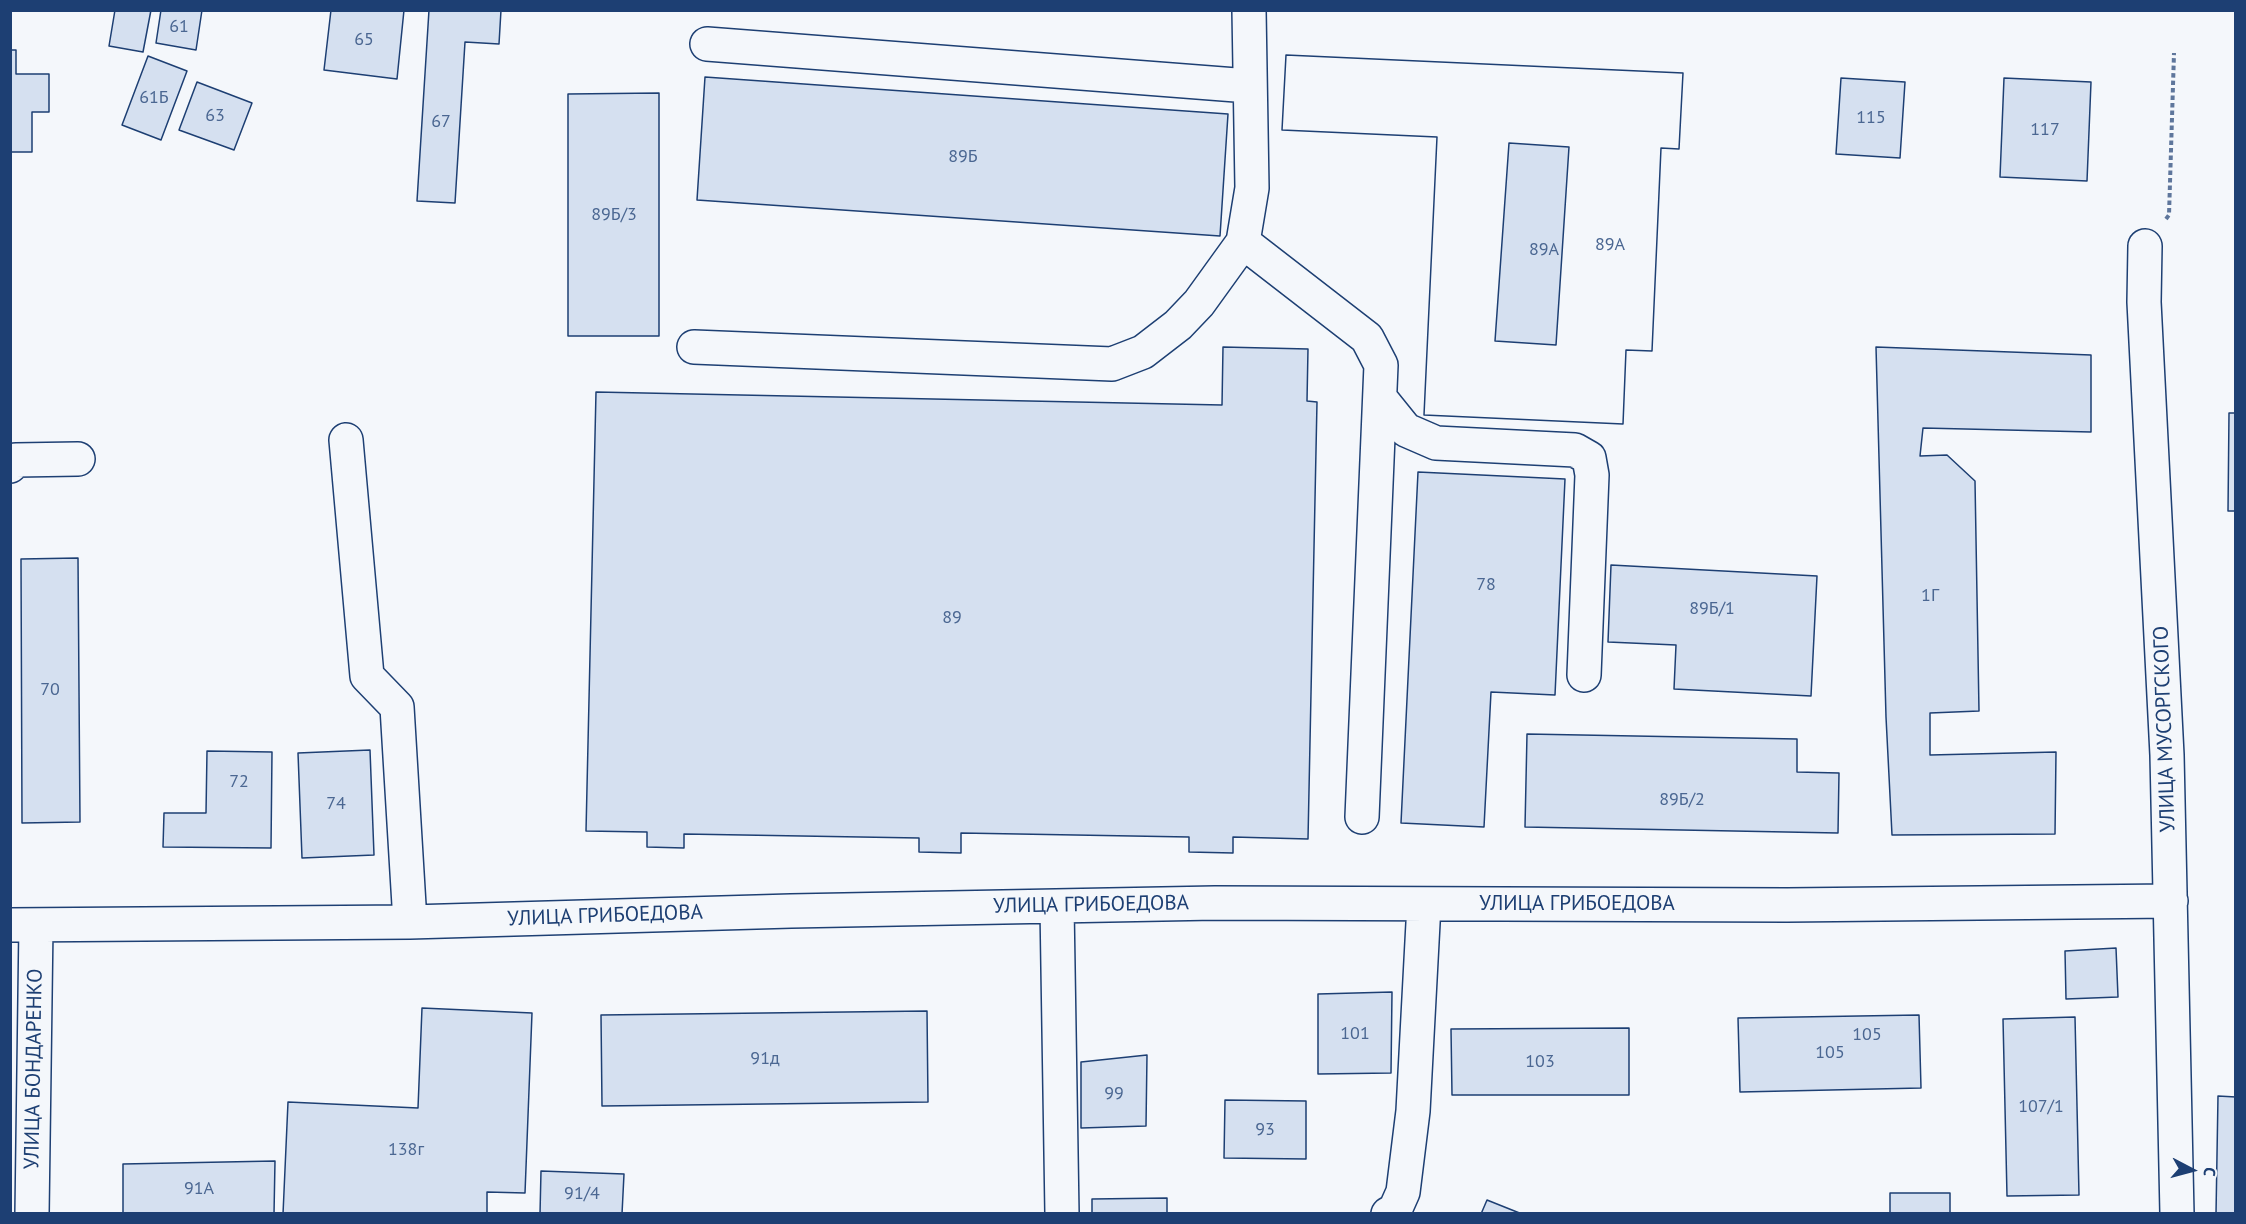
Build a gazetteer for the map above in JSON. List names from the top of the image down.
{
  "streets": {
    "street": ["УЛИЦА МУСОРГСКОГО", "УЛИЦА ГРИБОЕДОВА", "УЛИЦА БОНДАРЕНКО"]
  },
  "crossings": [
    ["УЛИЦА МУСОРГСКОГО", "УЛИЦА ГРИБОЕДОВА"],
    ["УЛИЦА ГРИБОЕДОВА", "УЛИЦА БОНДАРЕНКО"]
  ],
  "house_numbers": [
    "61",
    "65",
    "61Б",
    "63",
    "115",
    "67",
    "117",
    "89Б",
    "89Б/3",
    "89А",
    "89А",
    "78",
    "1Г",
    "89Б/1",
    "89",
    "70",
    "72",
    "89Б/2",
    "74",
    "101",
    "105",
    "105",
    "91д",
    "103",
    "99",
    "107/1",
    "93",
    "138г",
    "91А",
    "91/4"
  ],
  "north": "right"
}
